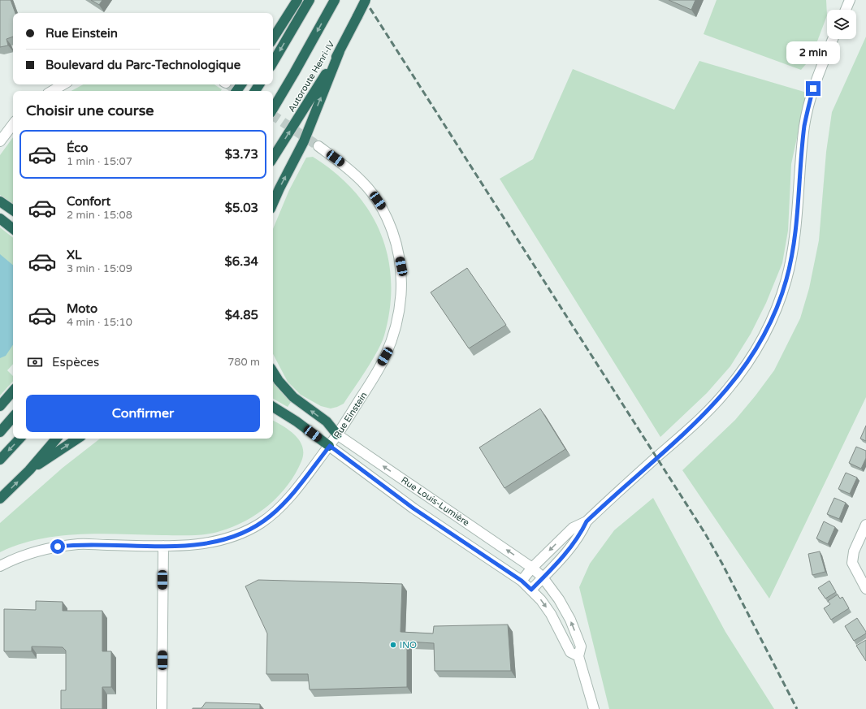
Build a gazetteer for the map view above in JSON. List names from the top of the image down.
{
  "streets": {
    "highway": ["Autoroute Henri-IV"],
    "street": ["Rue Einstein", "Rue Louis-Lumière"]
  },
  "crossings": [
    ["Rue Einstein", "Rue Louis-Lumière"]
  ],
  "places": ["INO"],
  "page": {
    "banner": ["Rue Einstein", "Boulevard du Parc-Technologique"],
    "bubble": "2 min",
    "heading": "Choisir une course",
    "list": [
      {
        "name": "Éco",
        "note": "1 min · 15:07",
        "value": "$3.73"
      },
      {
        "name": "Confort",
        "note": "2 min · 15:08",
        "value": "$5.03"
      },
      {
        "name": "XL",
        "note": "3 min · 15:09",
        "value": "$6.34"
      },
      {
        "name": "Moto",
        "note": "4 min · 15:10",
        "value": "$4.85"
      }
    ],
    "pay": ["Espèces", "780 m"],
    "buttons": "Confirmer"
  }
}
